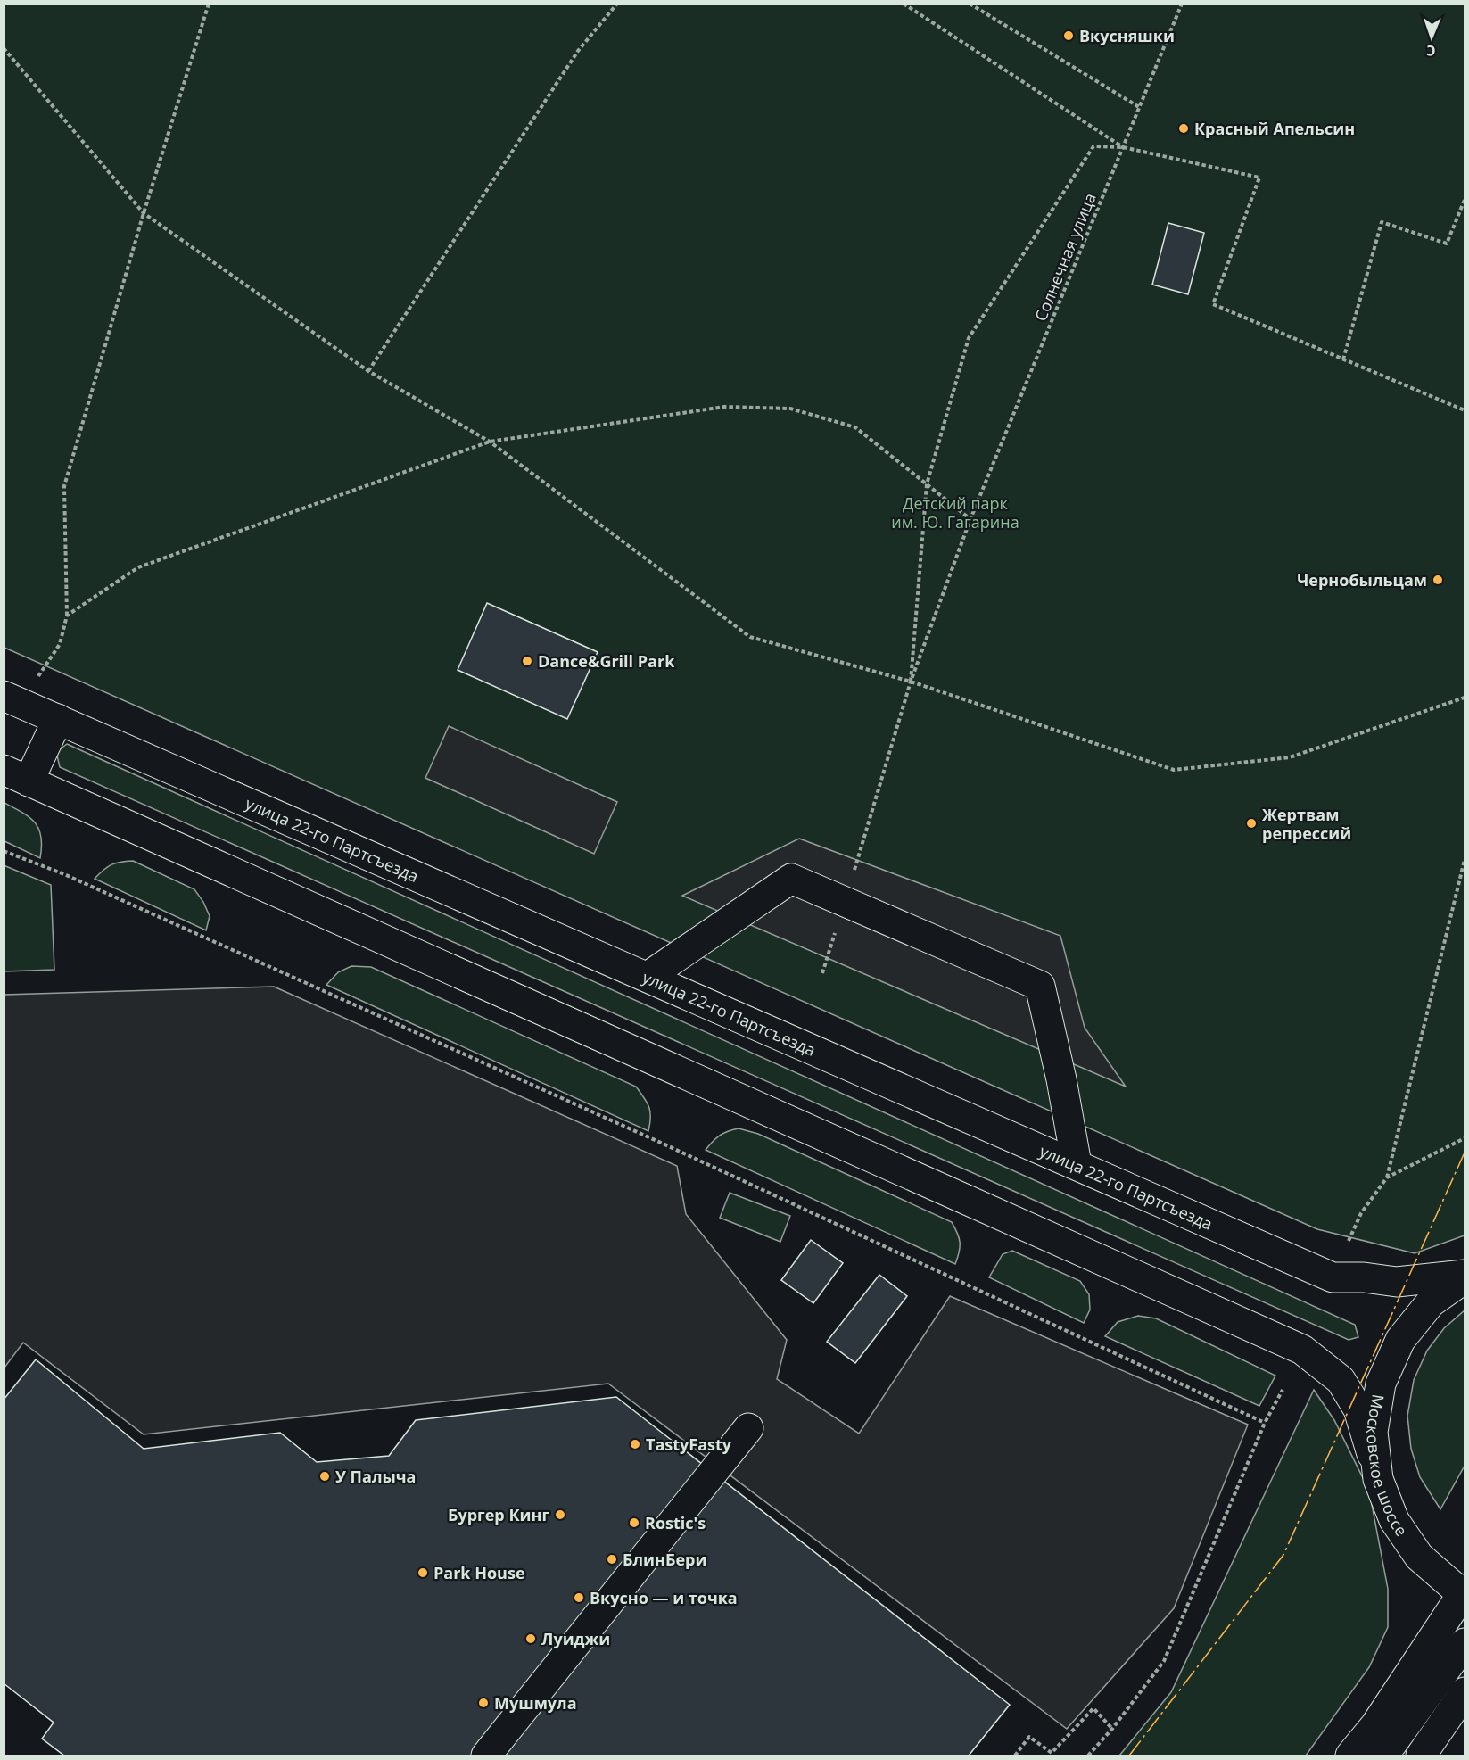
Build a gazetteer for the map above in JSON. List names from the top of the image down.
{
  "streets": {
    "street": ["улица 22-го Партсъезда", "Московское шоссе"],
    "path": ["Солнечная улица"]
  },
  "crossings": [
    ["улица 22-го Партсъезда", "Московское шоссе"]
  ],
  "parks": ["Детский парк им. Ю. Гагарина"],
  "places": [
    "Вкусняшки",
    "Красный Апельсин",
    "Чернобыльцам",
    "Dance&Grill Park",
    "Жертвам репрессий",
    "TastyFasty",
    "У Палыча",
    "Бургер Кинг",
    "Rostic's",
    "БлинБери",
    "Park House",
    "Вкусно — и точка",
    "Луиджи",
    "Мушмула"
  ],
  "north": "bottom"
}
